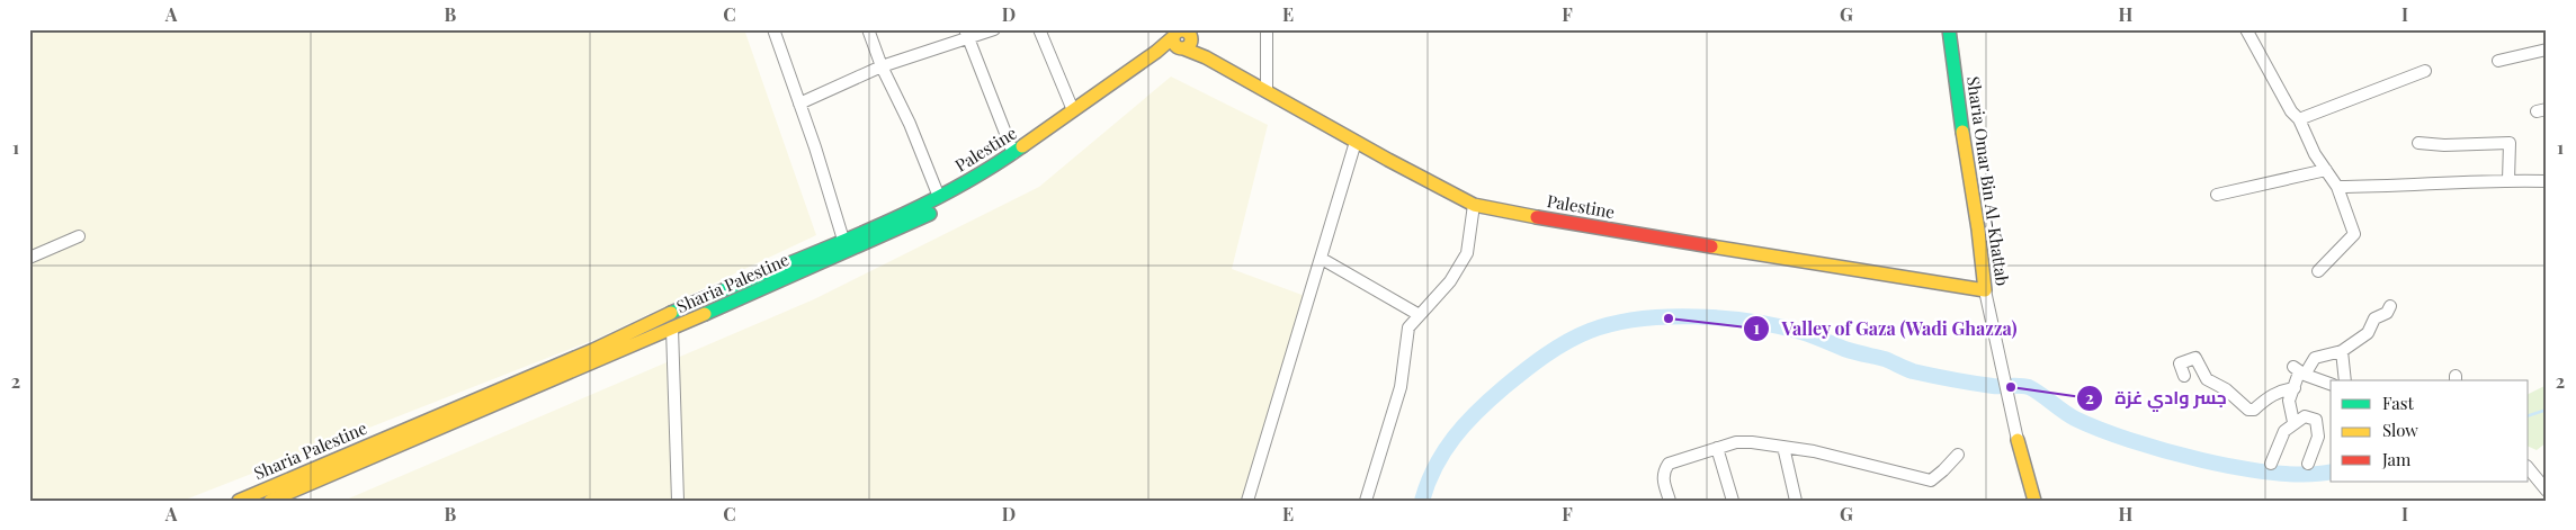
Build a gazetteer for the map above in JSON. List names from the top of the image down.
{
  "streets": {
    "street": ["Palestine", "Sharia Omar Bin Al-Khattab", "Sharia Palestine"]
  },
  "crossings": [
    ["Palestine", "Sharia Omar Bin Al-Khattab"],
    ["Palestine", "Sharia Palestine"]
  ],
  "places": ["Valley of Gaza (Wadi Ghazza)", "جسر وادي غزة"],
  "legend": ["Fast", "Slow", "Jam"],
  "grid": {
    "columns": [
      "A",
      "B",
      "C",
      "D",
      "E",
      "F",
      "G",
      "H",
      "I"
    ],
    "rows": ["1", "2"]
  }
}
